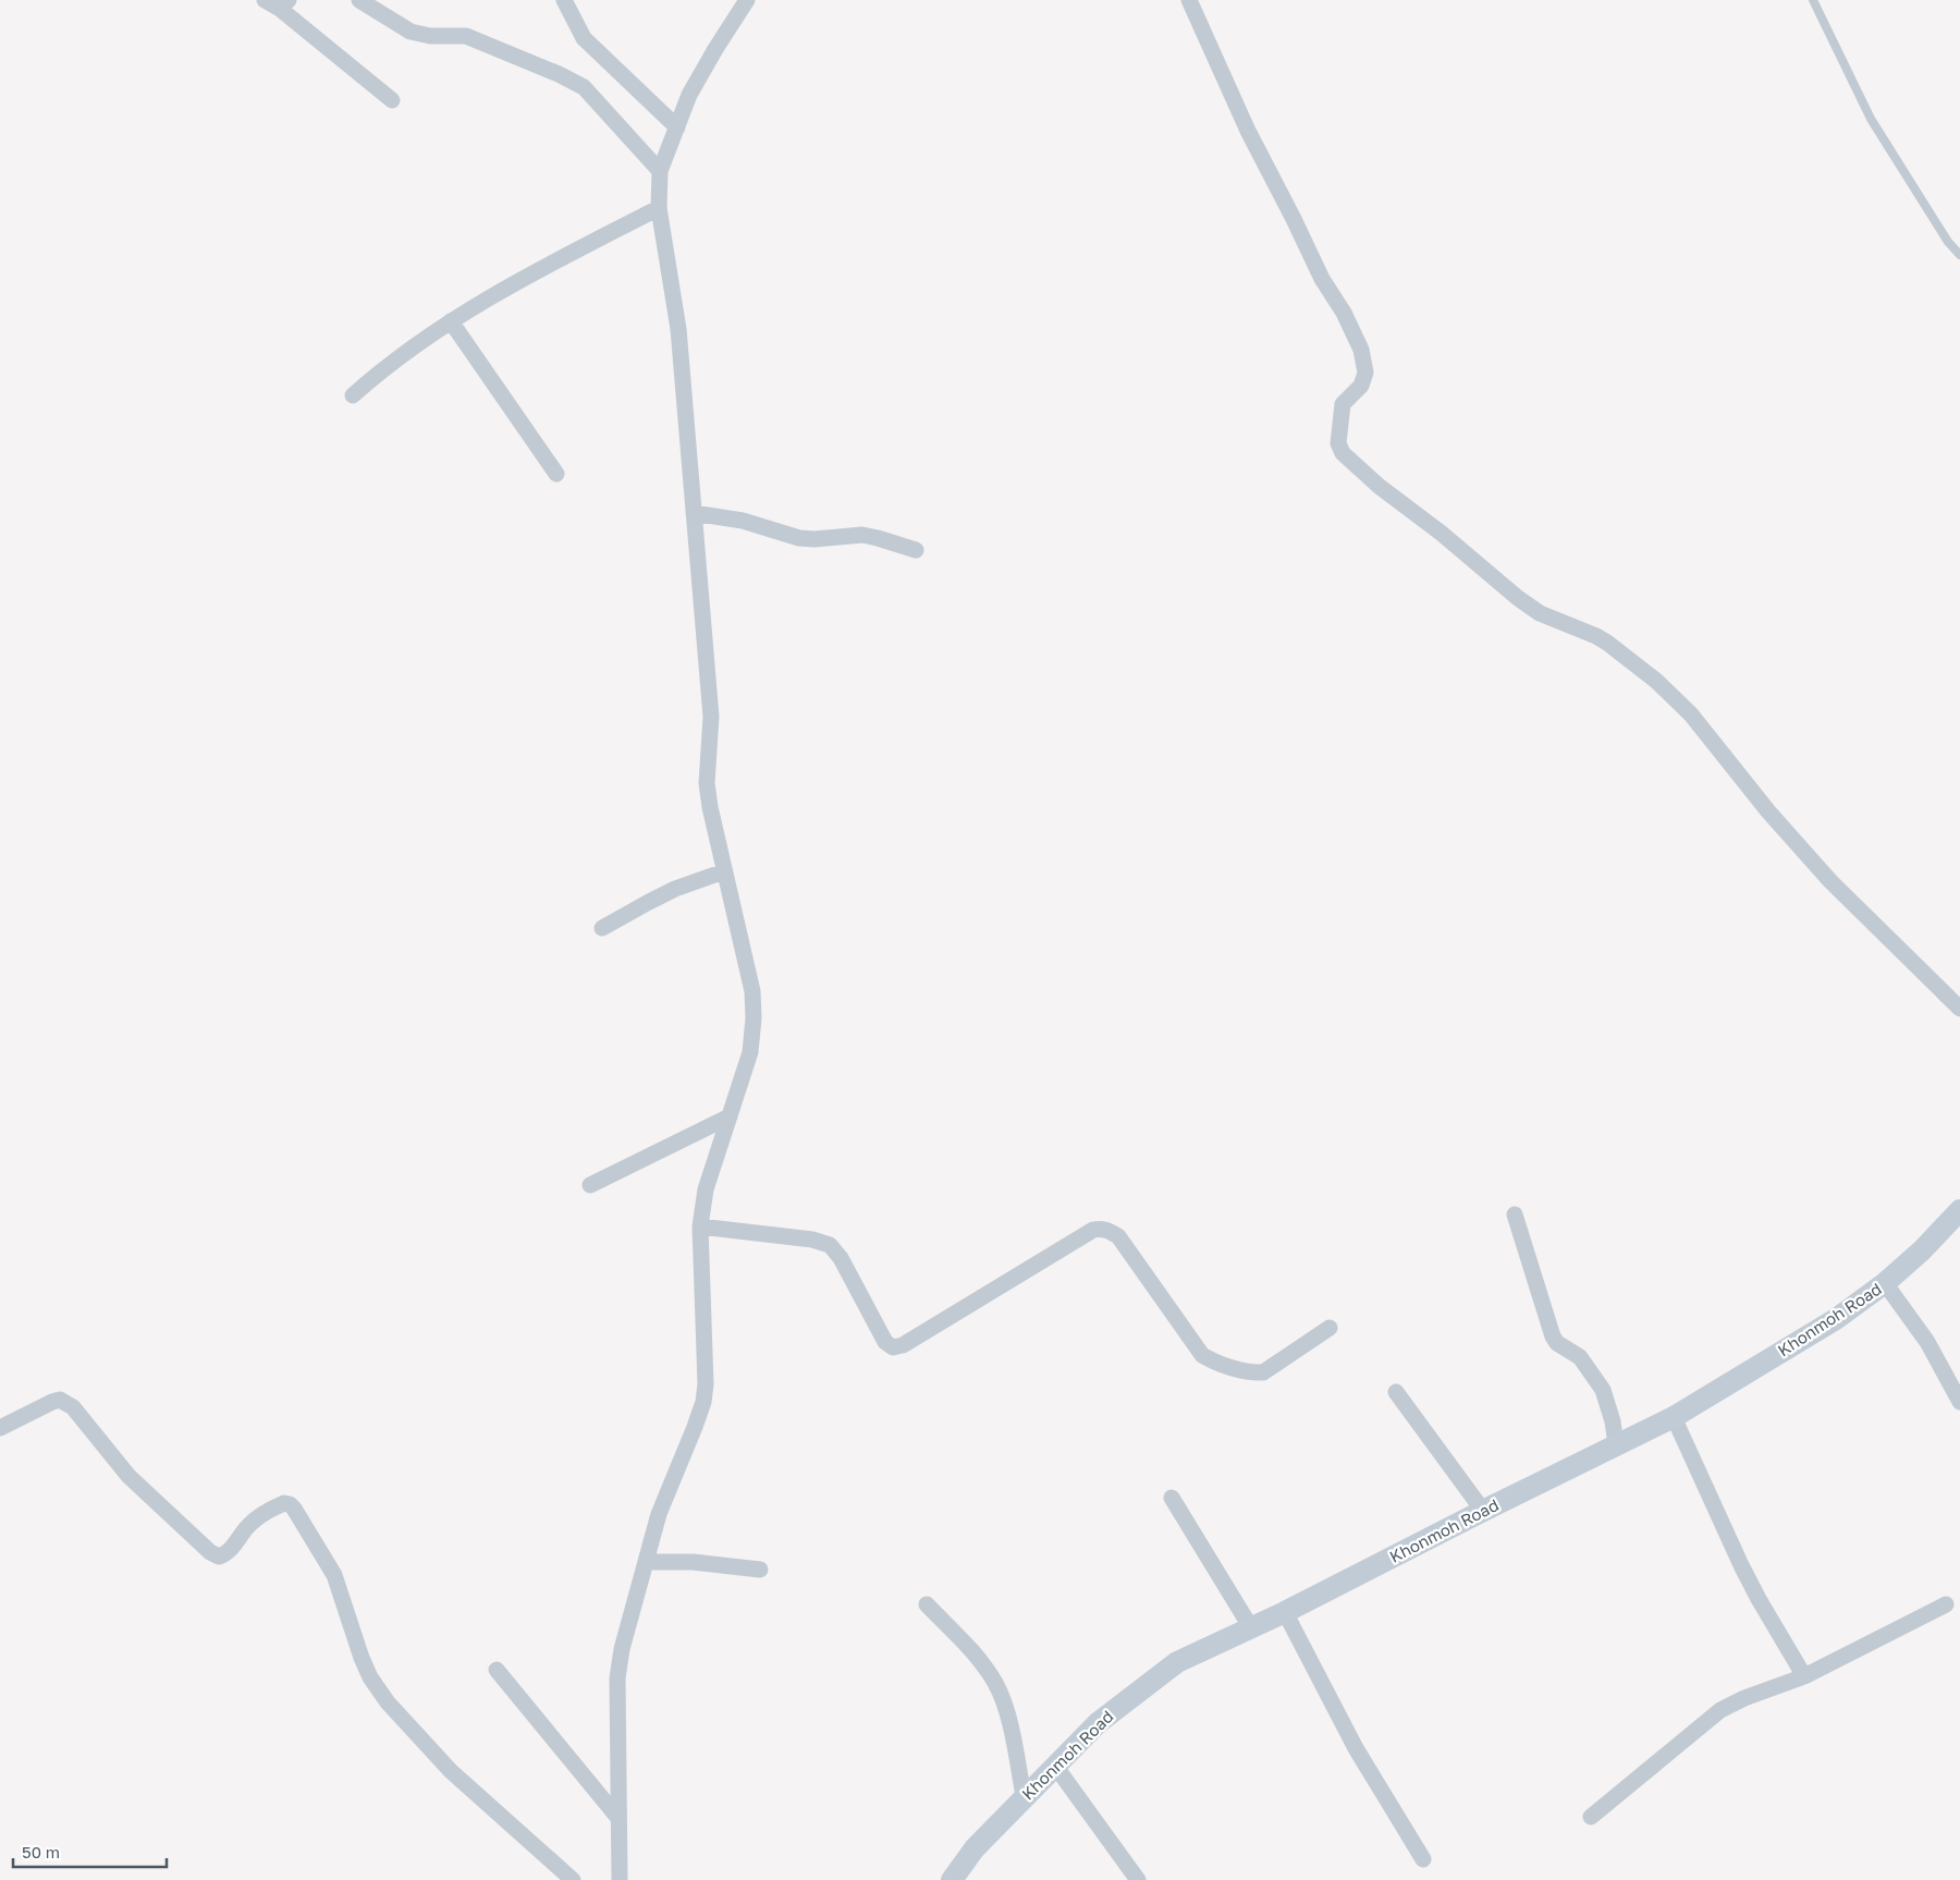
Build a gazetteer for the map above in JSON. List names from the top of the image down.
{
  "streets": {
    "main road": ["Khonmoh Road"]
  },
  "scale_bar": "50 m"
}
